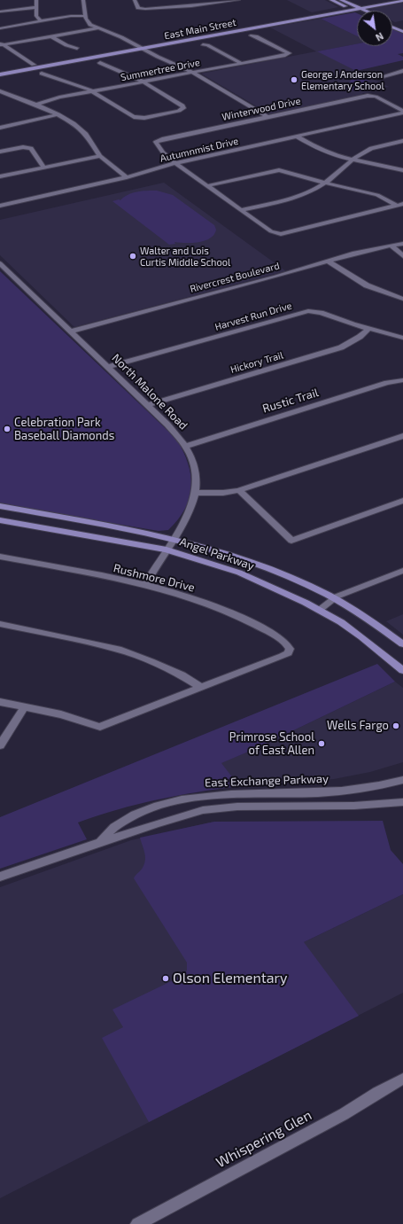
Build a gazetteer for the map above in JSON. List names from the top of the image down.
{
  "streets": {
    "main road": ["East Main Street", "Angel Parkway"],
    "street": [
      "Summertree Drive",
      "Winterwood Drive",
      "Autumnmist Drive",
      "Rivercrest Boulevard",
      "Harvest Run Drive",
      "Hickory Trail",
      "North Malone Road",
      "Rustic Trail",
      "Rushmore Drive",
      "East Exchange Parkway",
      "Whispering Glen"
    ]
  },
  "crossings": [
    ["Winterwood Drive", "Autumnmist Drive"],
    ["Rivercrest Boulevard", "North Malone Road"],
    ["Harvest Run Drive", "Hickory Trail"],
    ["Harvest Run Drive", "North Malone Road"],
    ["Hickory Trail", "North Malone Road"],
    ["North Malone Road", "Rustic Trail"],
    ["North Malone Road", "Angel Parkway"],
    ["North Malone Road", "Rushmore Drive"]
  ],
  "places": [
    "George J Anderson Elementary School",
    "Walter and Lois Curtis Middle School",
    "Celebration Park Baseball Diamonds",
    "Wells Fargo",
    "Primrose School of East Allen",
    "Olson Elementary"
  ],
  "north": "bottom right"
}
